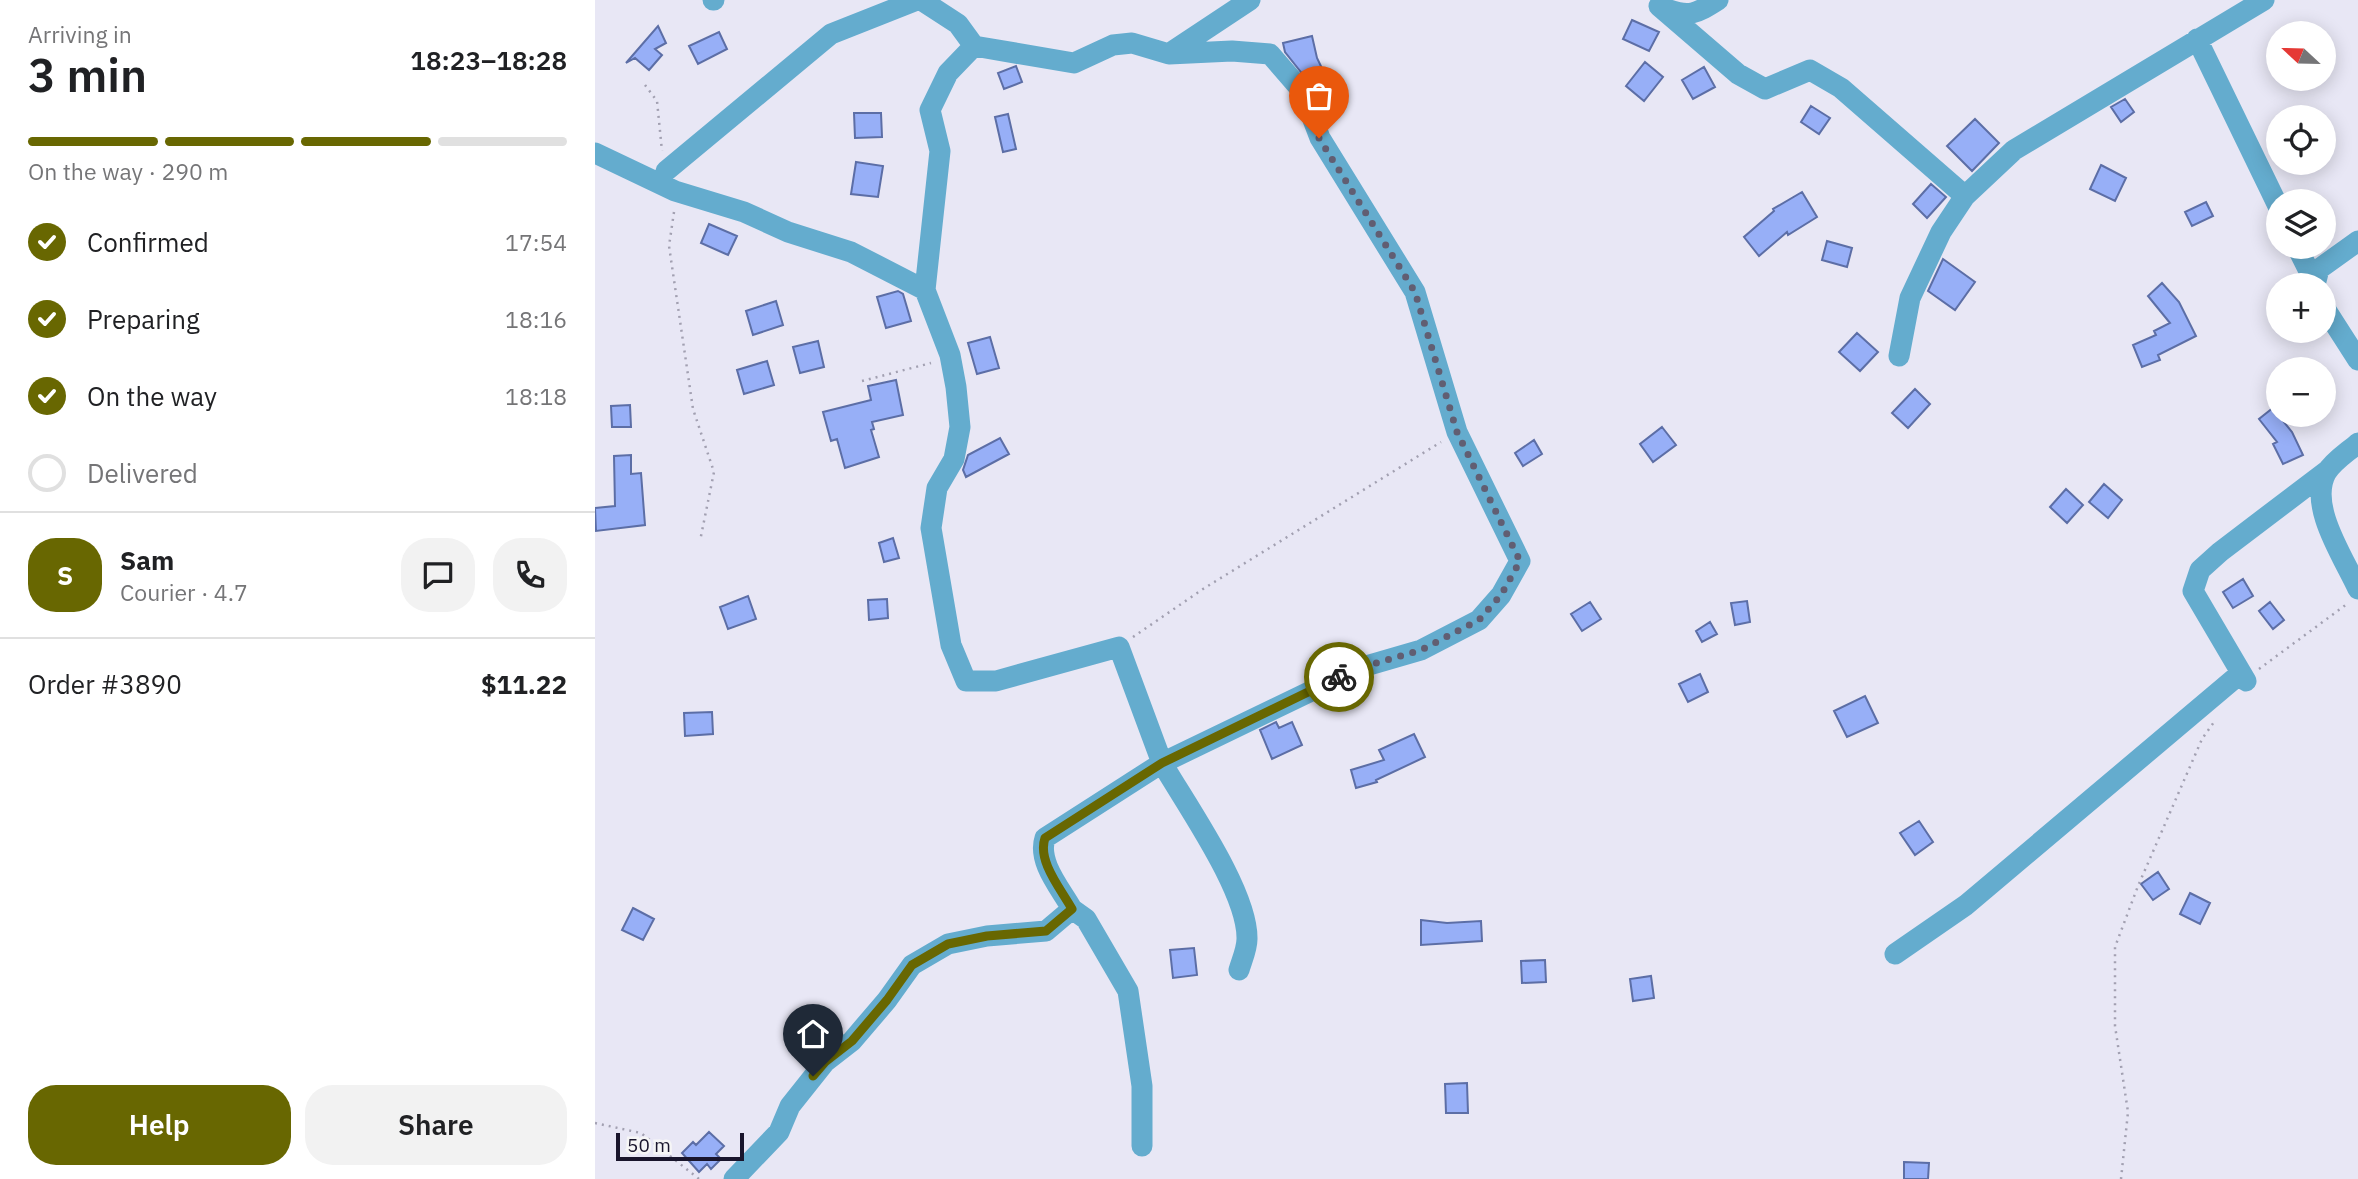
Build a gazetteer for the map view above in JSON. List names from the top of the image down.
{
  "scale_bar": "50 m",
  "north": "left",
  "page": {
    "heading": ["3 min", "Arriving in", "18:23–18:28"],
    "panel": [
      "Sam",
      "Courier · 4.7",
      "Order #3890",
      "$11.22"
    ],
    "map_buttons": ["+", "−"],
    "bar": "On the way · 290 m",
    "list": [
      ["Confirmed", "17:54"],
      ["Preparing", "18:16"],
      ["On the way", "18:18"],
      "Delivered"
    ],
    "round": "S",
    "buttons": ["Help", "Share"],
    "scale": "50 m"
  }
}
